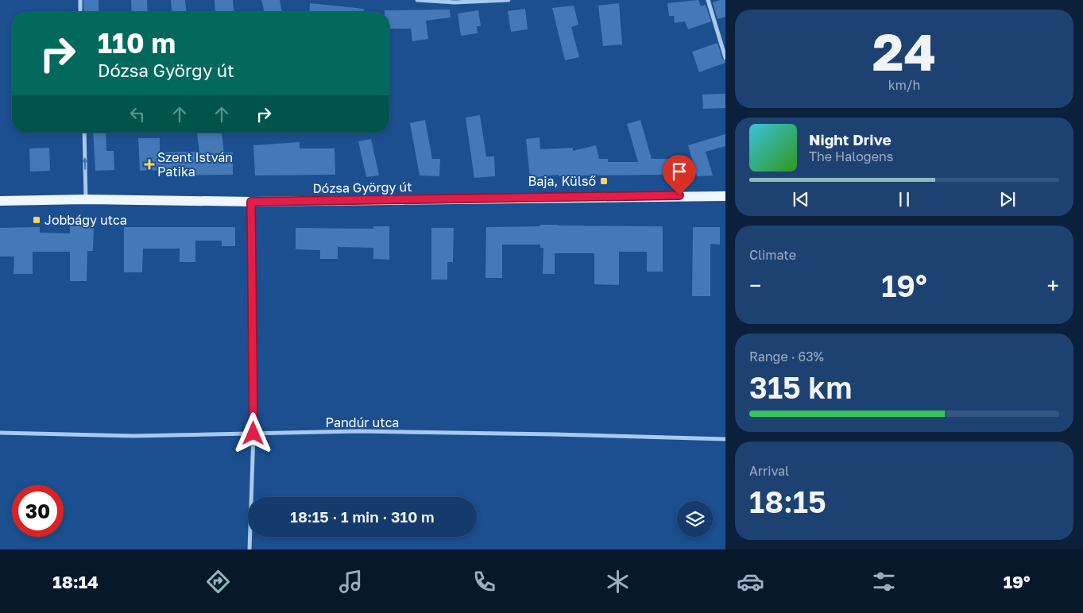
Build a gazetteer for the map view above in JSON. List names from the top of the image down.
{
  "streets": {
    "main road": ["Dózsa György út"],
    "street": ["Pandúr utca"]
  },
  "places": {
    "health": ["Szent István Patika"],
    "transit": ["Baja, Külső", "Jobbágy utca"]
  },
  "page": {
    "tile": [
      ["24", "km/h"],
      "Climate",
      ["Range · 63%", "315 km"],
      ["Arrival", "18:15"]
    ],
    "turn": ["110 m", "Dózsa György út"],
    "song": ["Night Drive", "The Halogens"],
    "heat": ["−", "19°", "+"],
    "limit": "30",
    "trip": "18:15 · 1 min · 310 m",
    "tabs": ["18:14", "19°"]
  }
}
